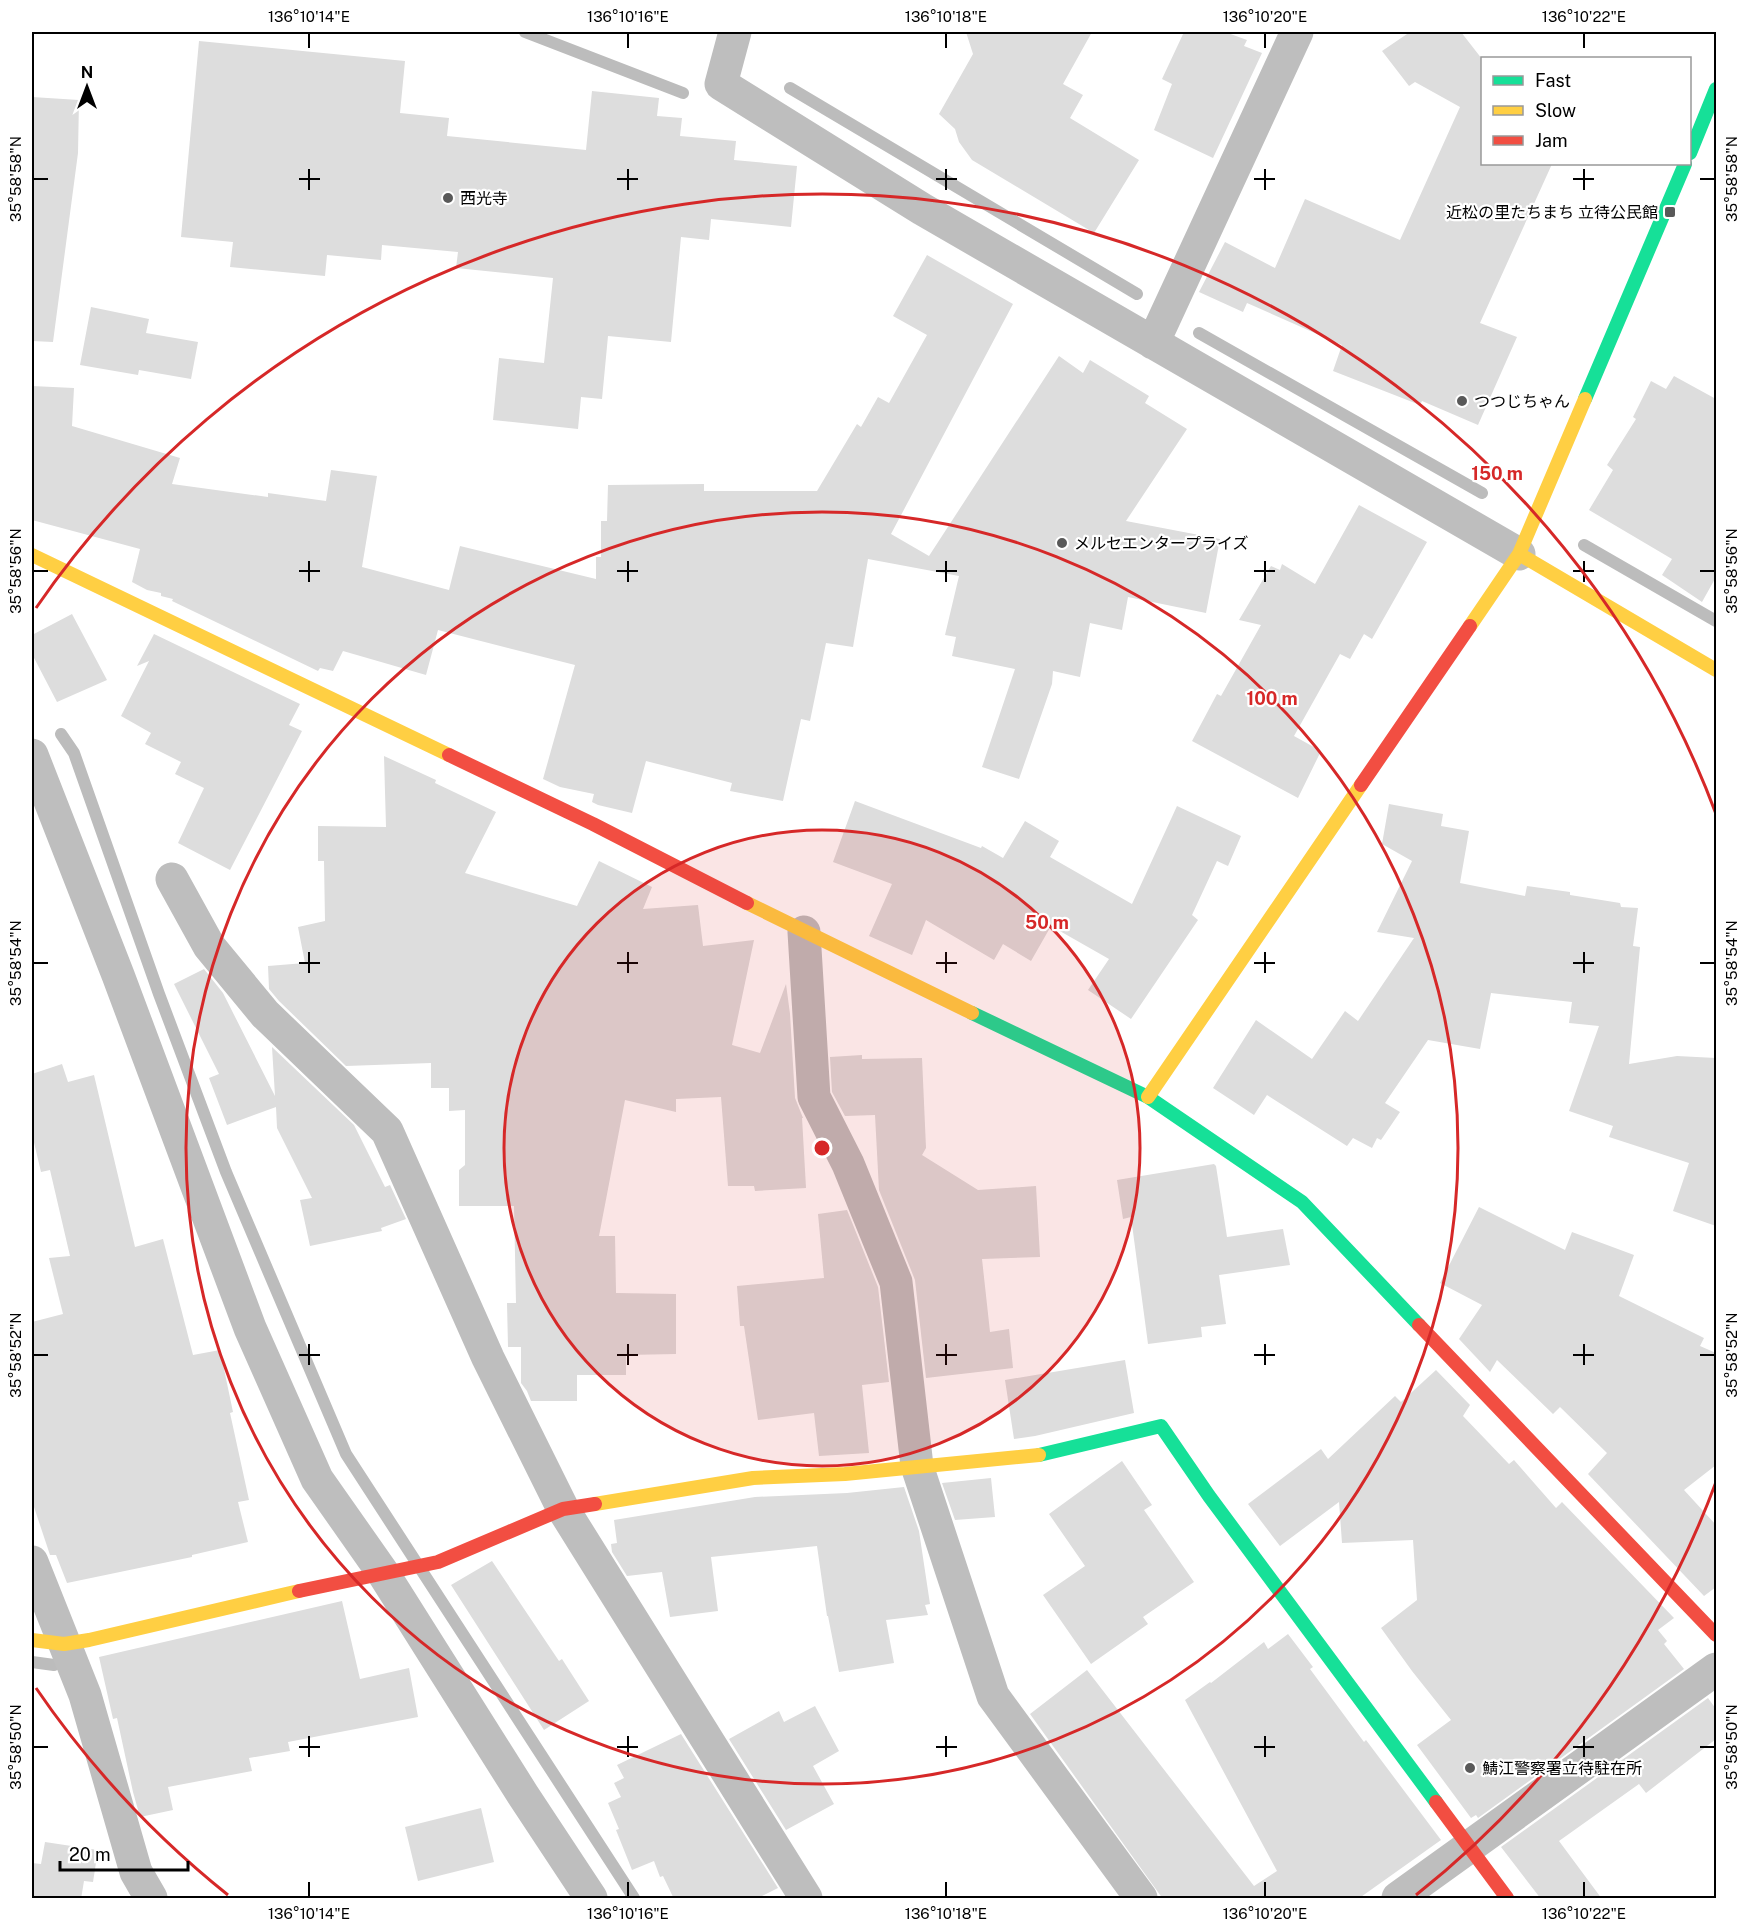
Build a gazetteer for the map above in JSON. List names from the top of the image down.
{
  "places": {
    "other": [
      "西光寺",
      "つつじちゃん",
      "メルセエンタープライズ",
      "鯖江警察署立待駐在所"
    ],
    "transit": ["近松の里たちまち 立待公民館"]
  },
  "legend": ["Fast", "Slow", "Jam"],
  "scale_bar": "20 m",
  "north": "top",
  "coordinates": [
    "136°10'14\"E",
    "136°10'16\"E",
    "136°10'18\"E",
    "136°10'20\"E",
    "136°10'22\"E",
    "35°58'58\"N",
    "35°58'56\"N",
    "35°58'54\"N",
    "35°58'52\"N",
    "35°58'50\"N"
  ],
  "rings": ["150 m", "100 m", "50 m"]
}
